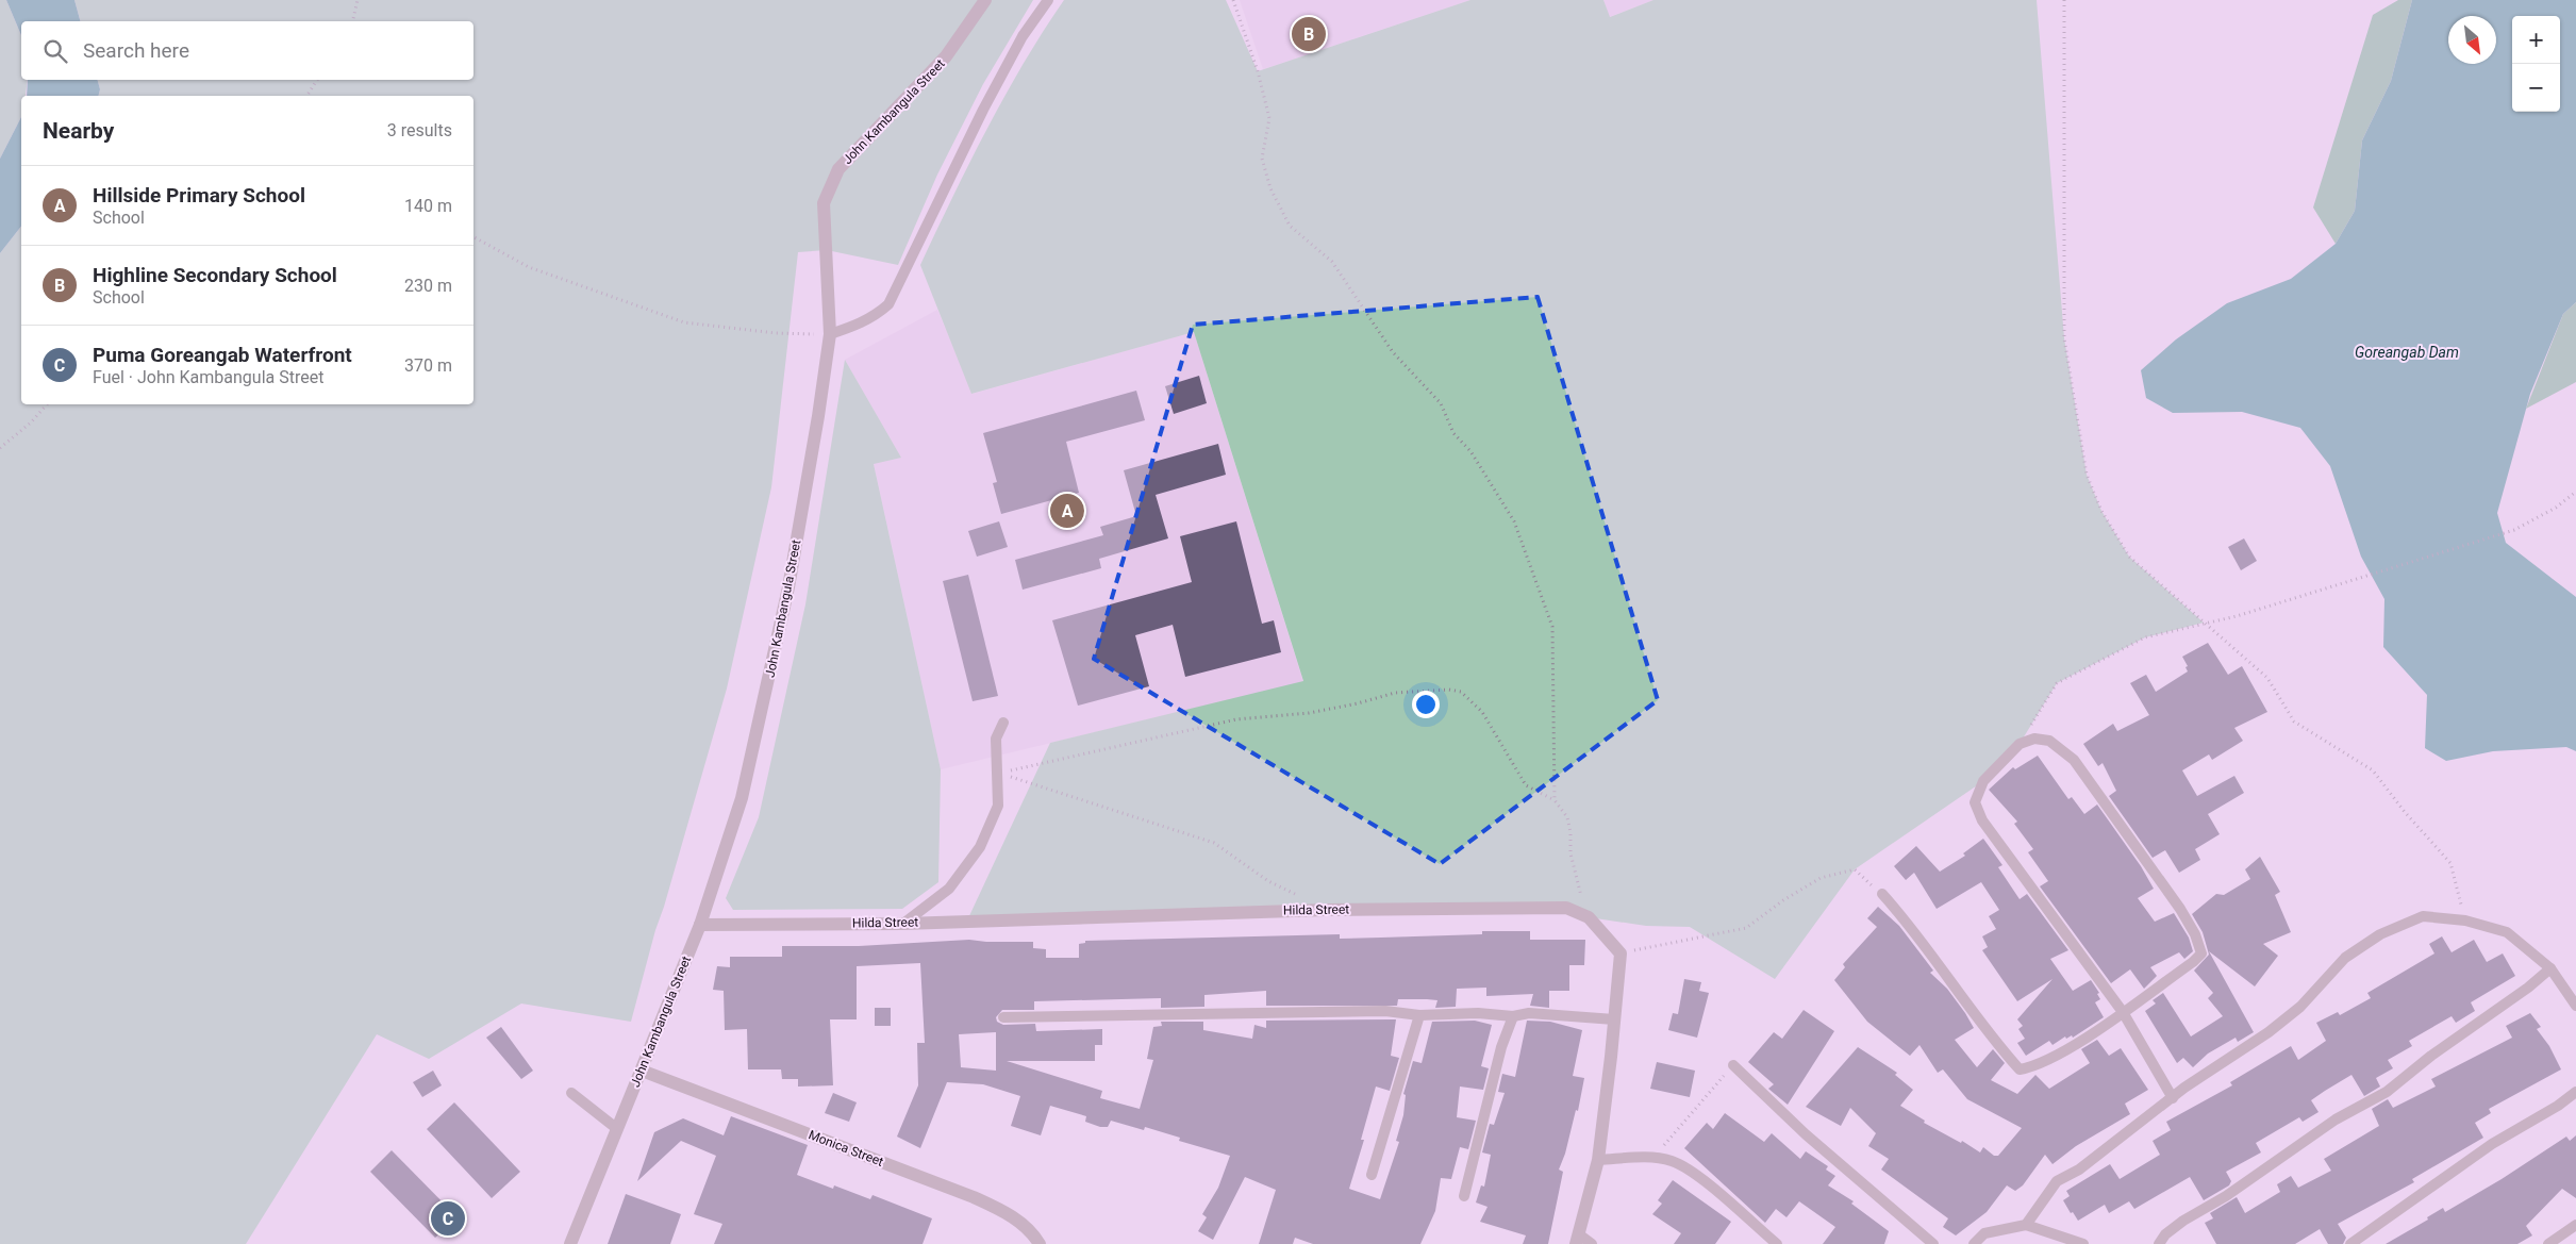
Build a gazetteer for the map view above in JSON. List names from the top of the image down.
{
  "streets": {
    "street": ["John Kambangula Street", "Hilda Street", "Monica Street"]
  },
  "crossings": [
    ["John Kambangula Street", "Hilda Street"],
    ["John Kambangula Street", "Monica Street"]
  ],
  "water": ["Goreangab Dam"],
  "north": "bottom right",
  "page": {
    "pins": ["B", "A", "C"],
    "map_buttons": ["+", "−"],
    "search": "Search here",
    "heading": ["Nearby", "3 results"],
    "list": [
      {
        "mark": "A",
        "name": "Hillside Primary School",
        "note": "School",
        "value": "140 m"
      },
      {
        "mark": "B",
        "name": "Highline Secondary School",
        "note": "School",
        "value": "230 m"
      },
      {
        "mark": "C",
        "name": "Puma Goreangab Waterfront",
        "note": "Fuel · John Kambangula Street",
        "value": "370 m"
      }
    ]
  }
}
